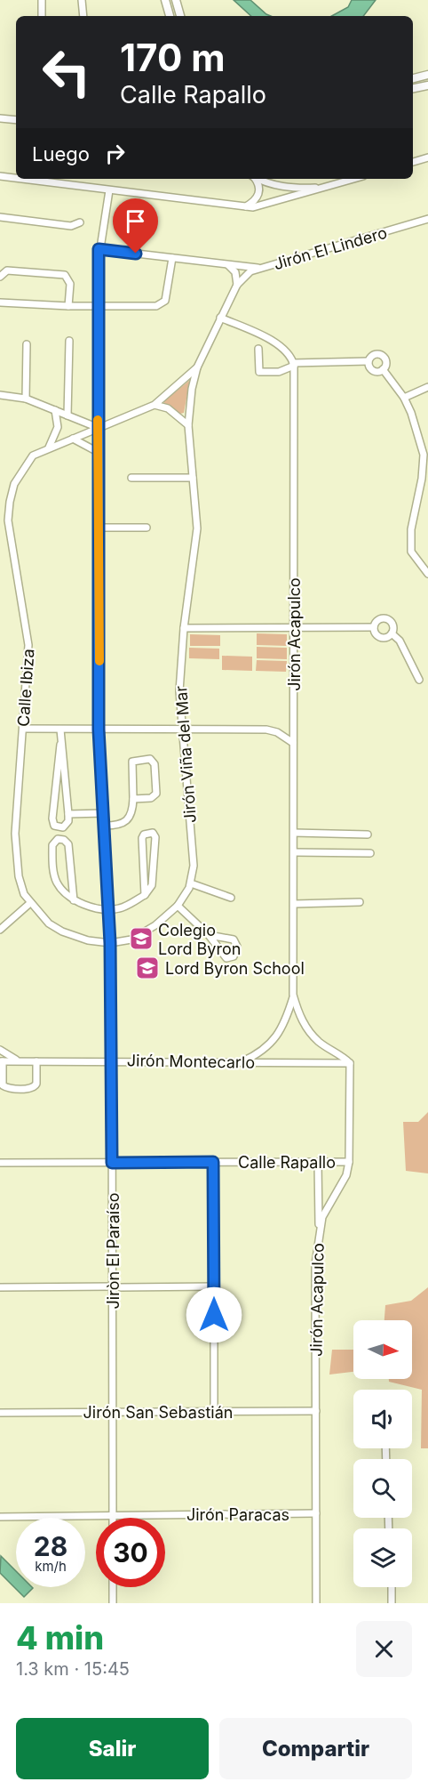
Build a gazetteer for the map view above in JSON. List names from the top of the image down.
{
  "streets": {
    "street": [
      "Jirón El Lindero",
      "Jirón Acapulco",
      "Calle Ibiza",
      "Jirón Viña del Mar",
      "Jirón Montecarlo",
      "Calle Rapallo",
      "Jiròn El Paraíso",
      "Jirón San Sebastián",
      "Jirón Paracas"
    ]
  },
  "crossings": [
    ["Jirón Acapulco", "Jirón Montecarlo"],
    ["Jirón Acapulco", "Calle Rapallo"],
    ["Jirón Acapulco", "Jirón San Sebastián"],
    ["Jirón Acapulco", "Jirón Paracas"],
    ["Calle Ibiza", "Jirón Viña del Mar"],
    ["Calle Ibiza", "Jiròn El Paraíso"],
    ["Jirón Viña del Mar", "Jiròn El Paraíso"],
    ["Jirón Montecarlo", "Jiròn El Paraíso"],
    ["Calle Rapallo", "Jiròn El Paraíso"],
    ["Jiròn El Paraíso", "Jirón San Sebastián"],
    ["Jiròn El Paraíso", "Jirón Paracas"]
  ],
  "places": {
    "school or university": ["Colegio Lord Byron", "Lord Byron School"]
  },
  "north": "right",
  "page": {
    "turn": ["170 m", "Calle Rapallo"],
    "then": "Luego",
    "speed": "28 km/h",
    "limit": "30",
    "heading": ["4 min", "1.3 km · 15:45"],
    "buttons": ["Salir", "Compartir"]
  }
}
